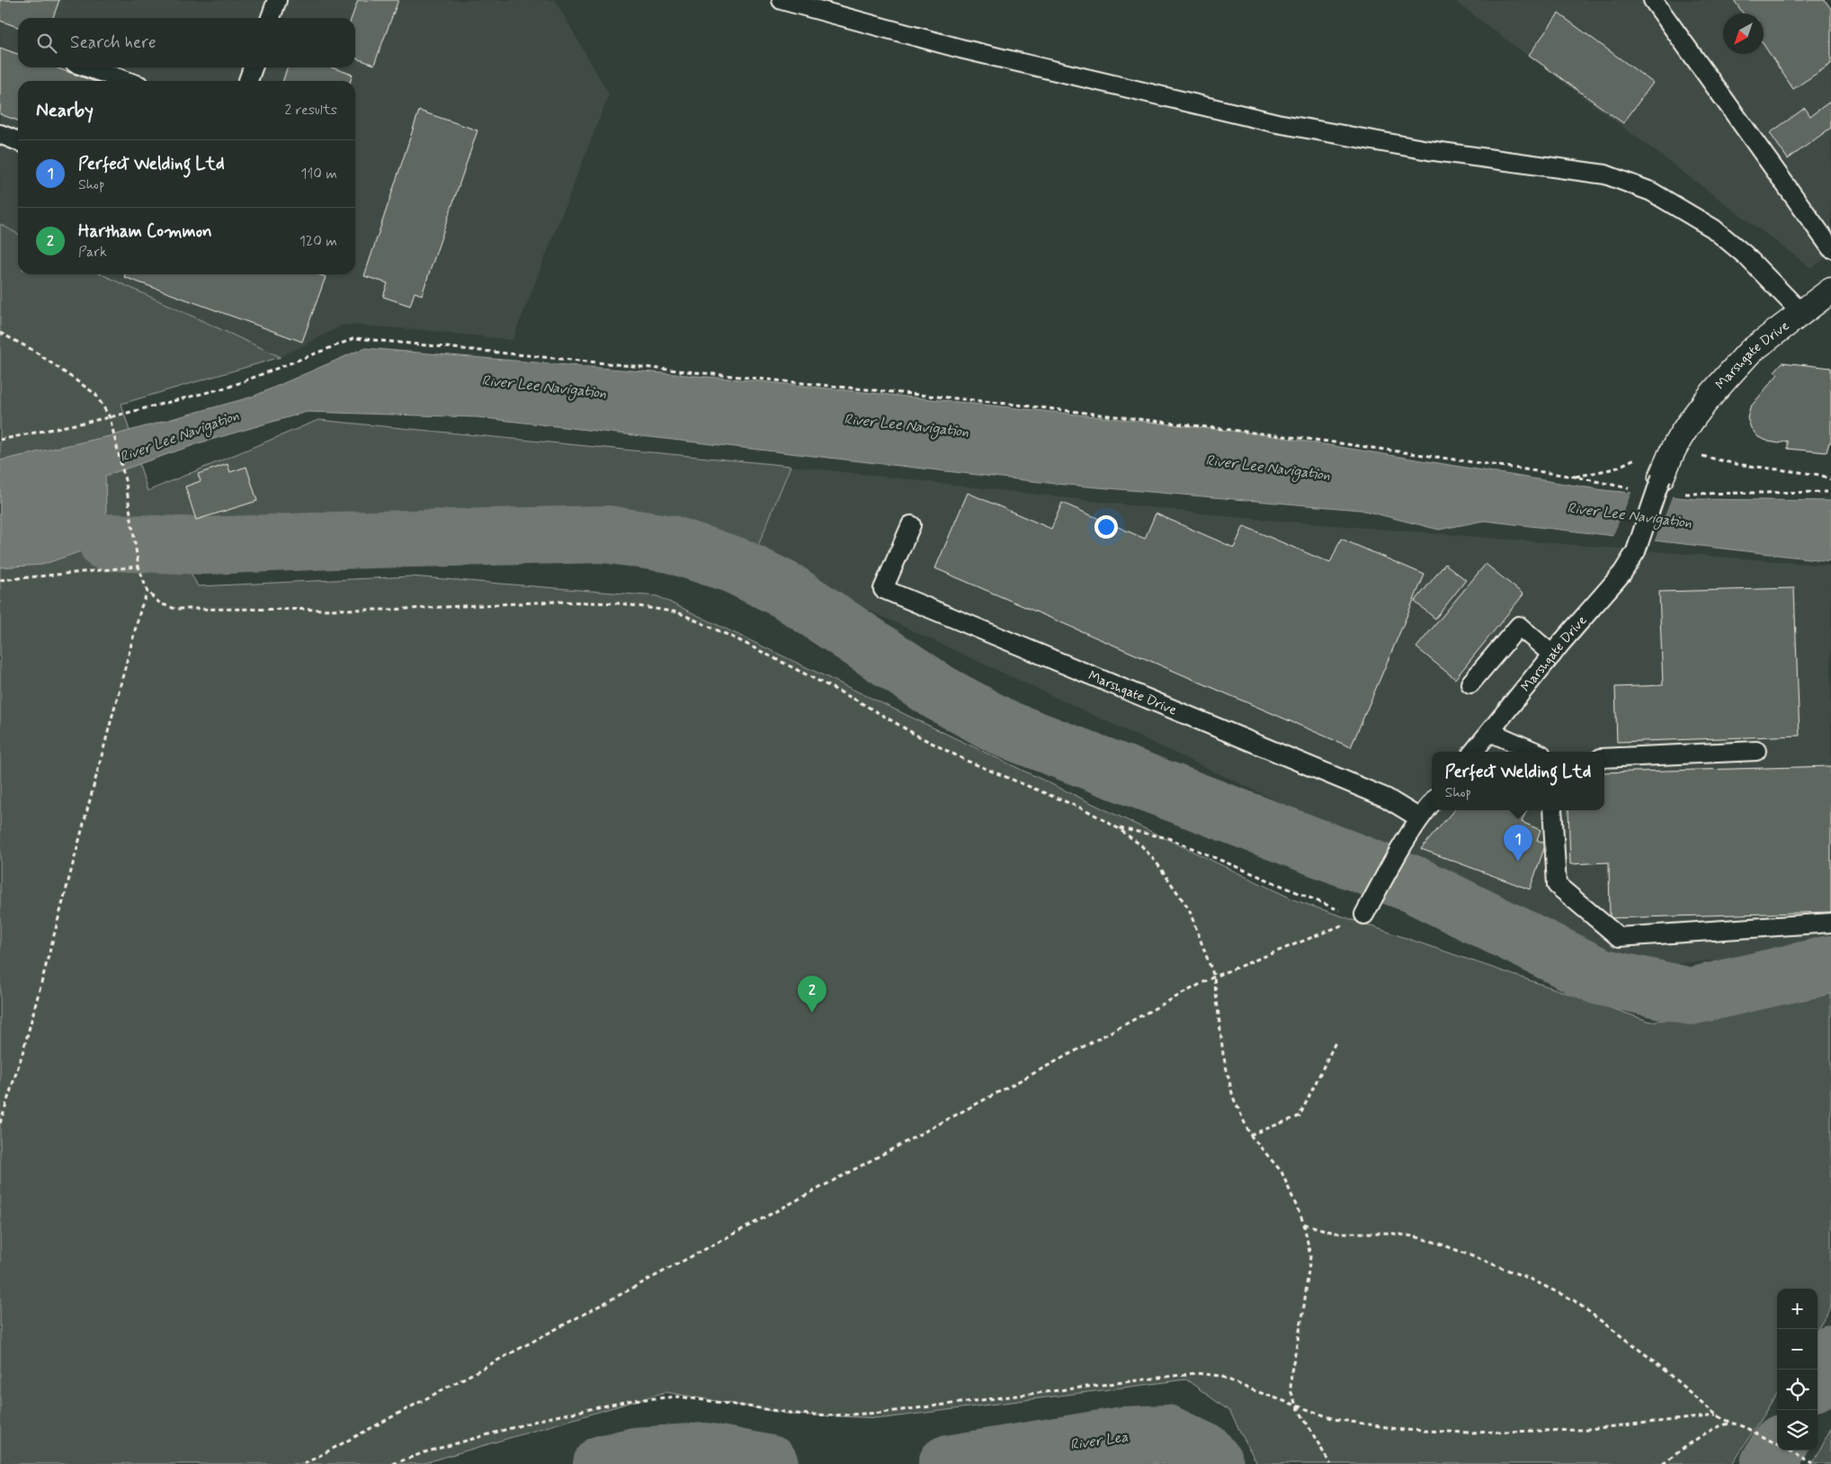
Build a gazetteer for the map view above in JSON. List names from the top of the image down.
{
  "streets": {
    "street": ["Marshgate Drive"]
  },
  "water": ["River Lee Navigation", "River Lea"],
  "north": "bottom left",
  "page": {
    "search": "Search here",
    "heading": ["Nearby", "2 results"],
    "list": [
      {
        "mark": "1",
        "name": "Perfect Welding Ltd",
        "note": "Shop",
        "value": "110 m"
      },
      {
        "mark": "2",
        "name": "Hartham Common",
        "note": "Park",
        "value": "120 m"
      }
    ],
    "popup": ["Perfect Welding Ltd", "Shop"],
    "pins": ["1", "2"],
    "map_buttons": ["+", "−"]
  }
}
